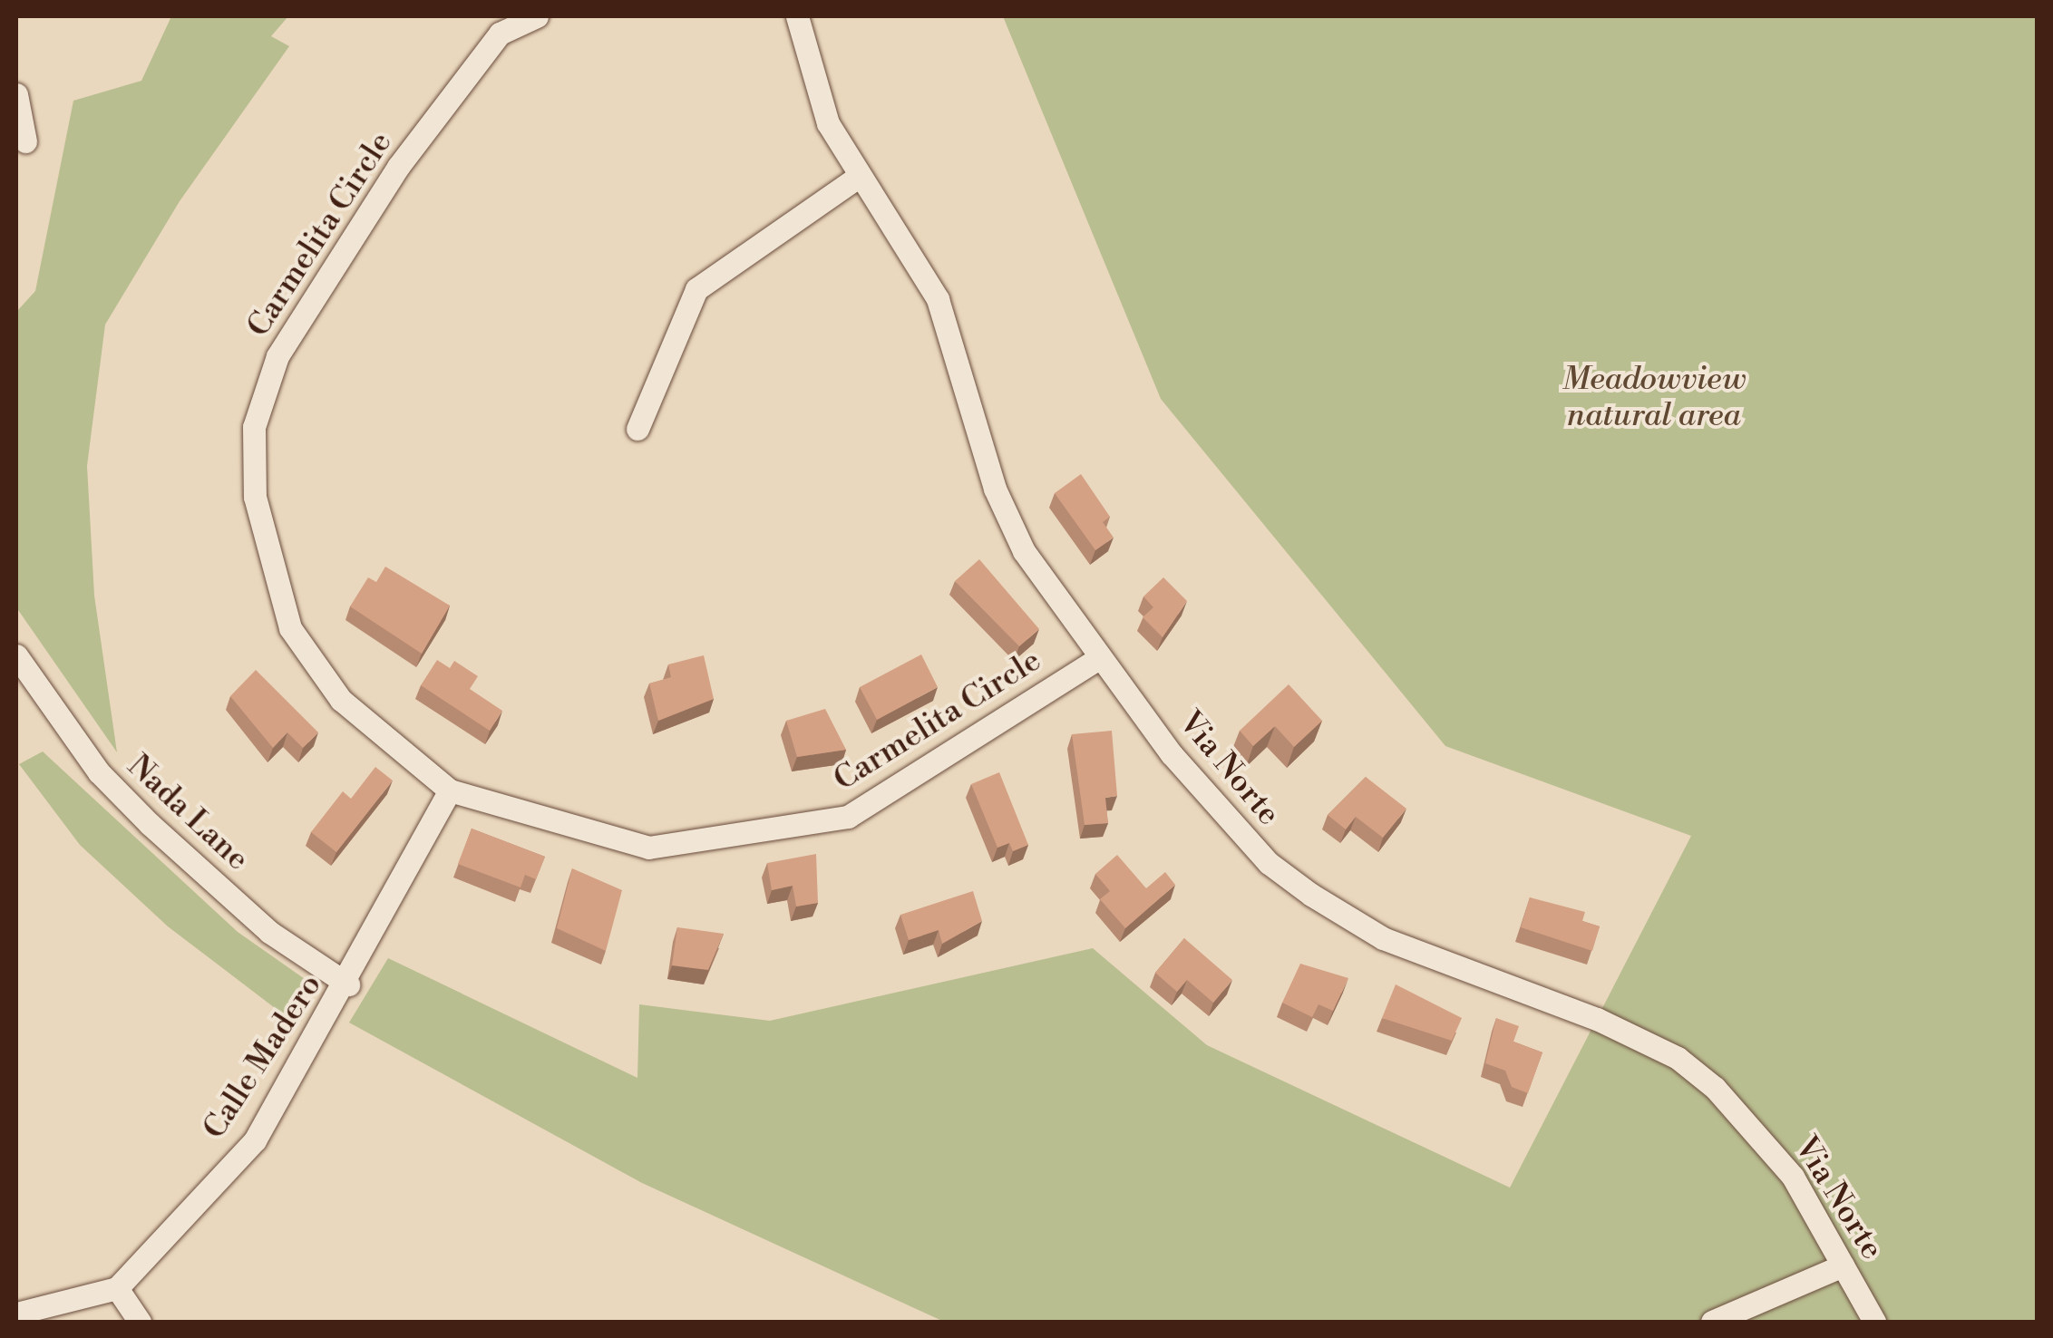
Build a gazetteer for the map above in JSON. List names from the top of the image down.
{
  "streets": {
    "street": [
      "Carmelita Circle",
      "Via Norte",
      "Nada Lane",
      "Calle Madero"
    ]
  },
  "crossings": [
    ["Carmelita Circle", "Via Norte"],
    ["Carmelita Circle", "Calle Madero"],
    ["Nada Lane", "Calle Madero"]
  ],
  "parks": ["Meadowview natural area"]
}
